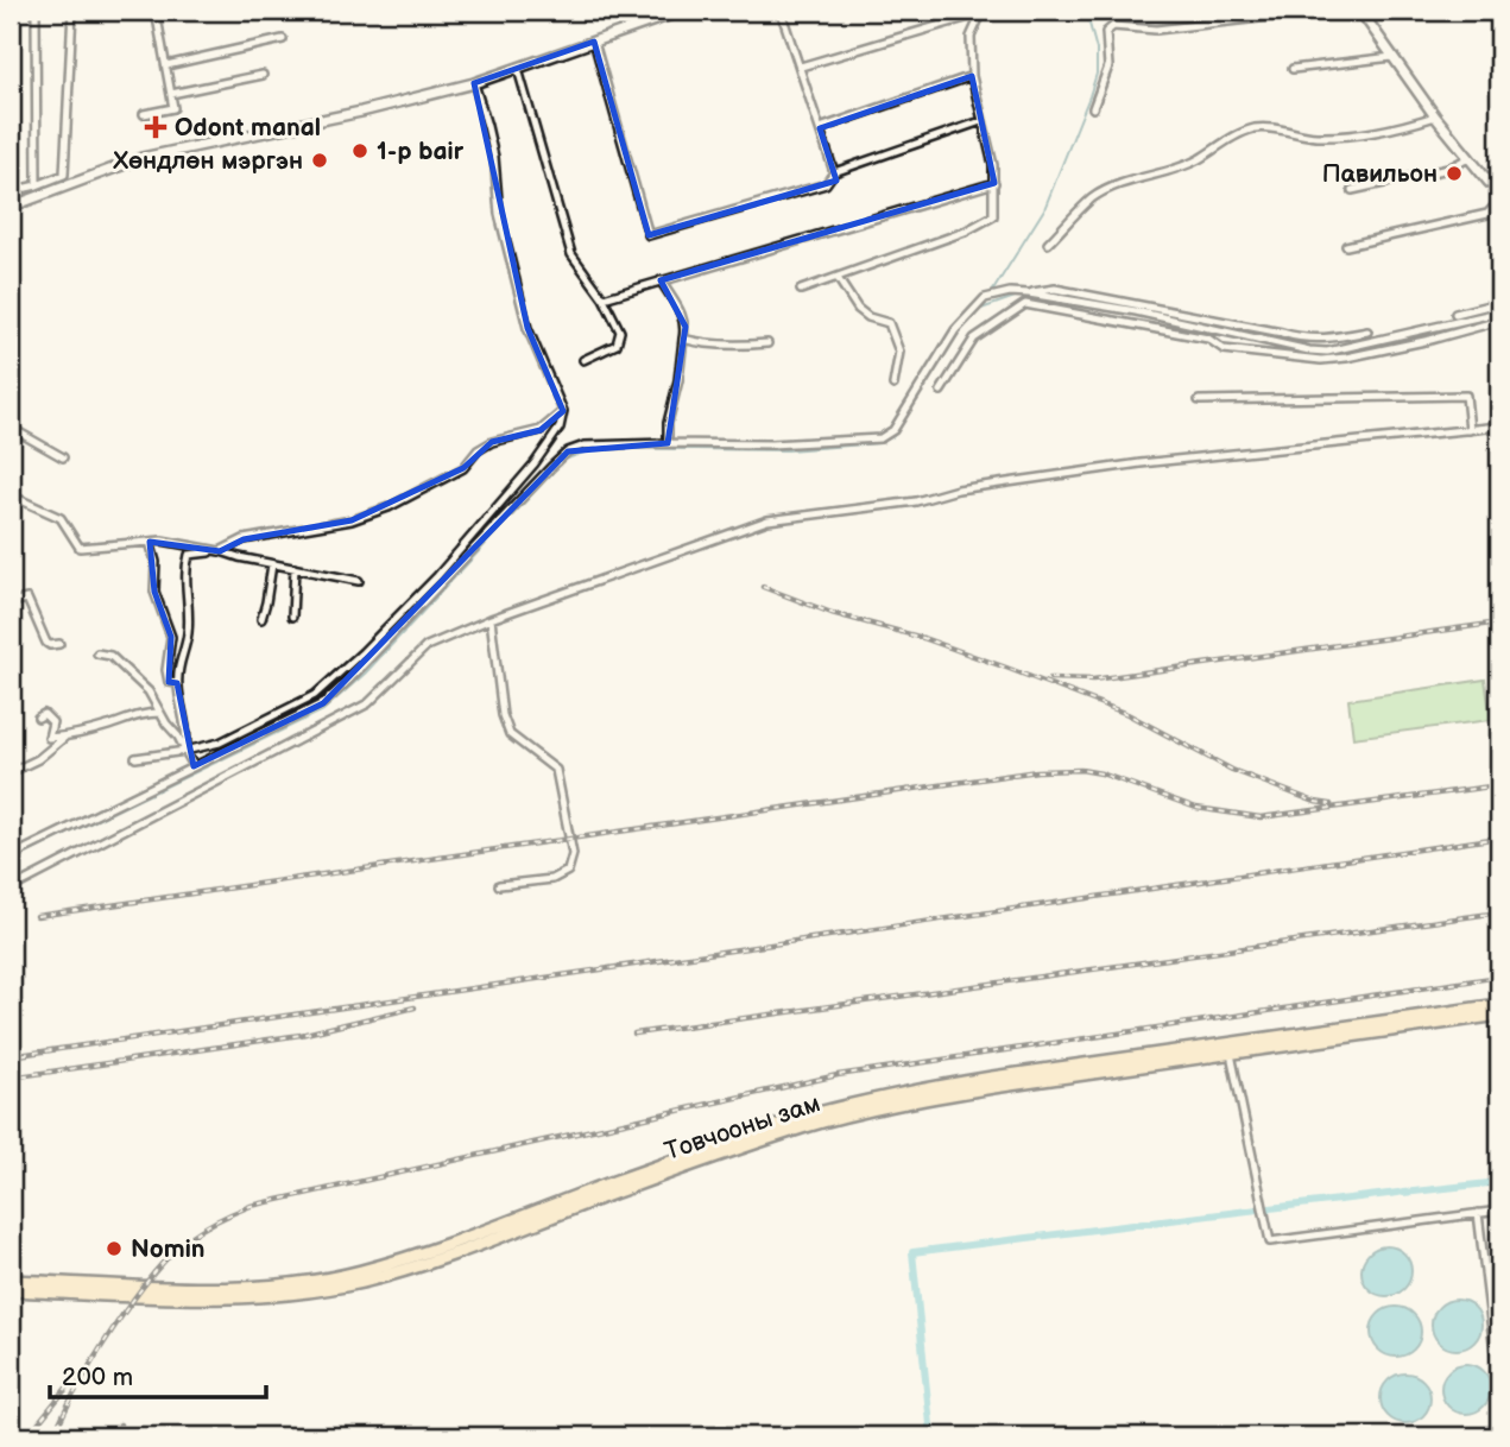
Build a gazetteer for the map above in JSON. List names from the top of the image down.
{
  "streets": {
    "highway": ["Товчооны зам"]
  },
  "places": {
    "health": ["Odont manal"],
    "other": [
      "1-p bair",
      "Хөндлөн мэргэн",
      "Павильон",
      "Nomin"
    ]
  },
  "scale_bar": "200 m"
}
